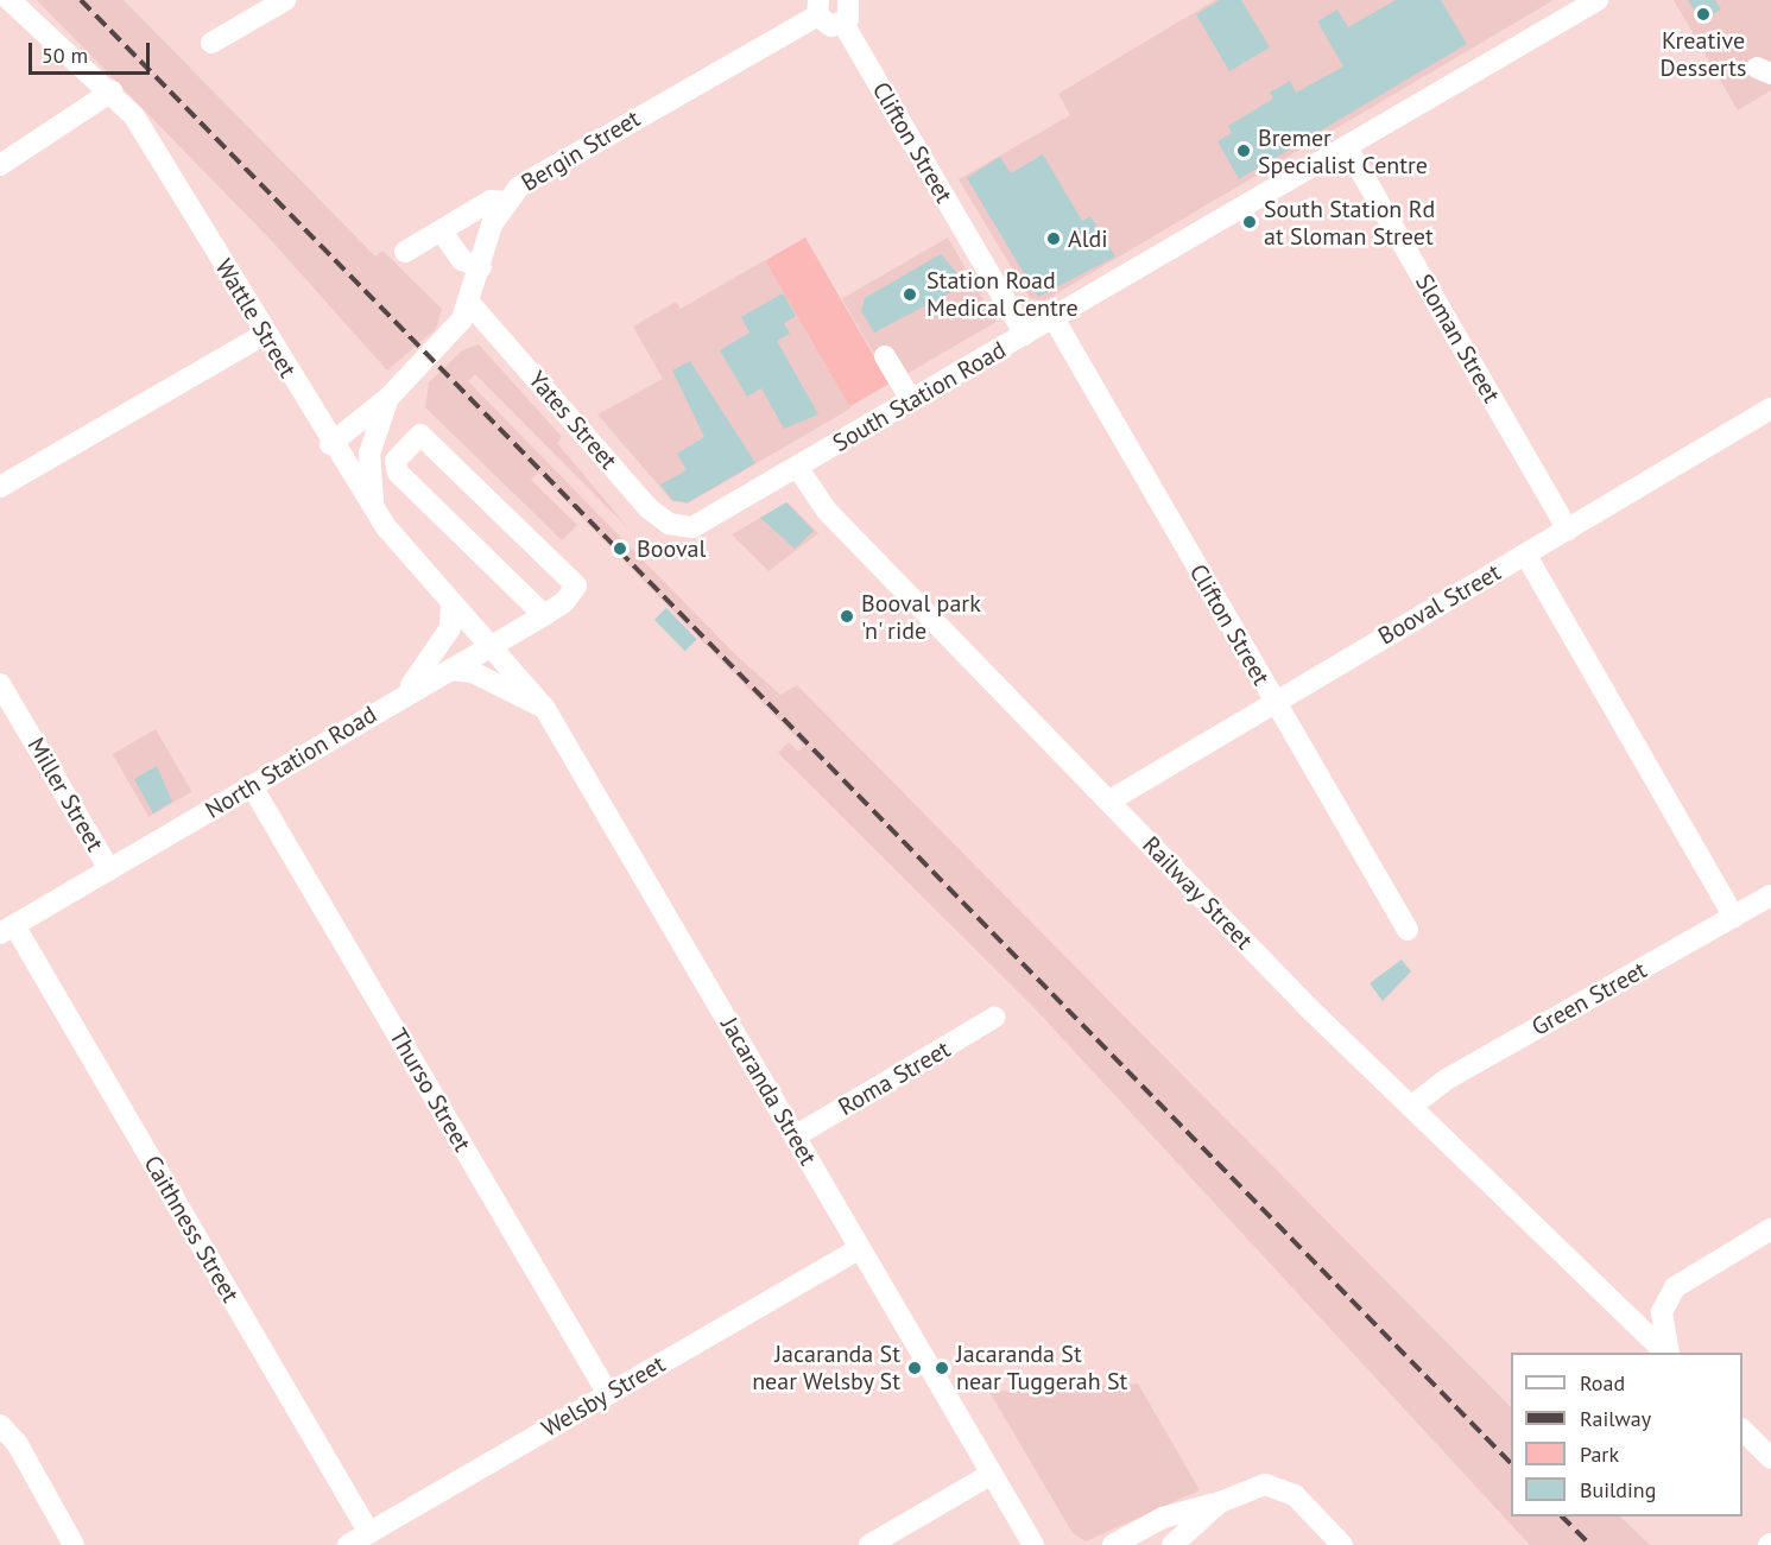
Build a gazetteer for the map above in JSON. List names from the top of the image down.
{
  "streets": {
    "street": [
      "Clifton Street",
      "Bergin Street",
      "Wattle Street",
      "Sloman Street",
      "South Station Road",
      "Yates Street",
      "Booval Street",
      "North Station Road",
      "Miller Street",
      "Railway Street",
      "Green Street",
      "Roma Street",
      "Thurso Street",
      "Jacaranda Street",
      "Caithness Street",
      "Welsby Street"
    ]
  },
  "crossings": [
    ["Clifton Street", "South Station Road"],
    ["Clifton Street", "Booval Street"],
    ["Bergin Street", "Wattle Street"],
    ["Bergin Street", "Yates Street"],
    ["Wattle Street", "North Station Road"],
    ["Wattle Street", "Jacaranda Street"],
    ["Sloman Street", "South Station Road"],
    ["Sloman Street", "Booval Street"],
    ["South Station Road", "Yates Street"],
    ["South Station Road", "Railway Street"],
    ["Booval Street", "Railway Street"],
    ["North Station Road", "Miller Street"],
    ["North Station Road", "Thurso Street"],
    ["North Station Road", "Jacaranda Street"],
    ["North Station Road", "Caithness Street"],
    ["Railway Street", "Green Street"],
    ["Roma Street", "Jacaranda Street"],
    ["Thurso Street", "Welsby Street"],
    ["Jacaranda Street", "Welsby Street"],
    ["Caithness Street", "Welsby Street"]
  ],
  "places": [
    "Kreative Desserts",
    "Bremer Specialist Centre",
    "South Station Rd at Sloman Street",
    "Aldi",
    "Station Road Medical Centre",
    "Booval",
    "Booval park 'n' ride",
    "Jacaranda St near Welsby St",
    "Jacaranda St near Tuggerah St"
  ],
  "legend": [
    "Road",
    "Railway",
    "Park",
    "Building"
  ],
  "scale_bar": "50 m"
}
